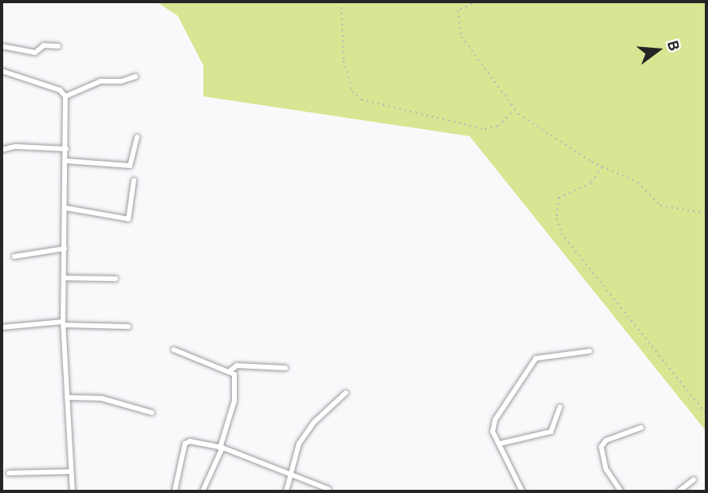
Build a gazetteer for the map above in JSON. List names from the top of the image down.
{
  "north": "right"
}
